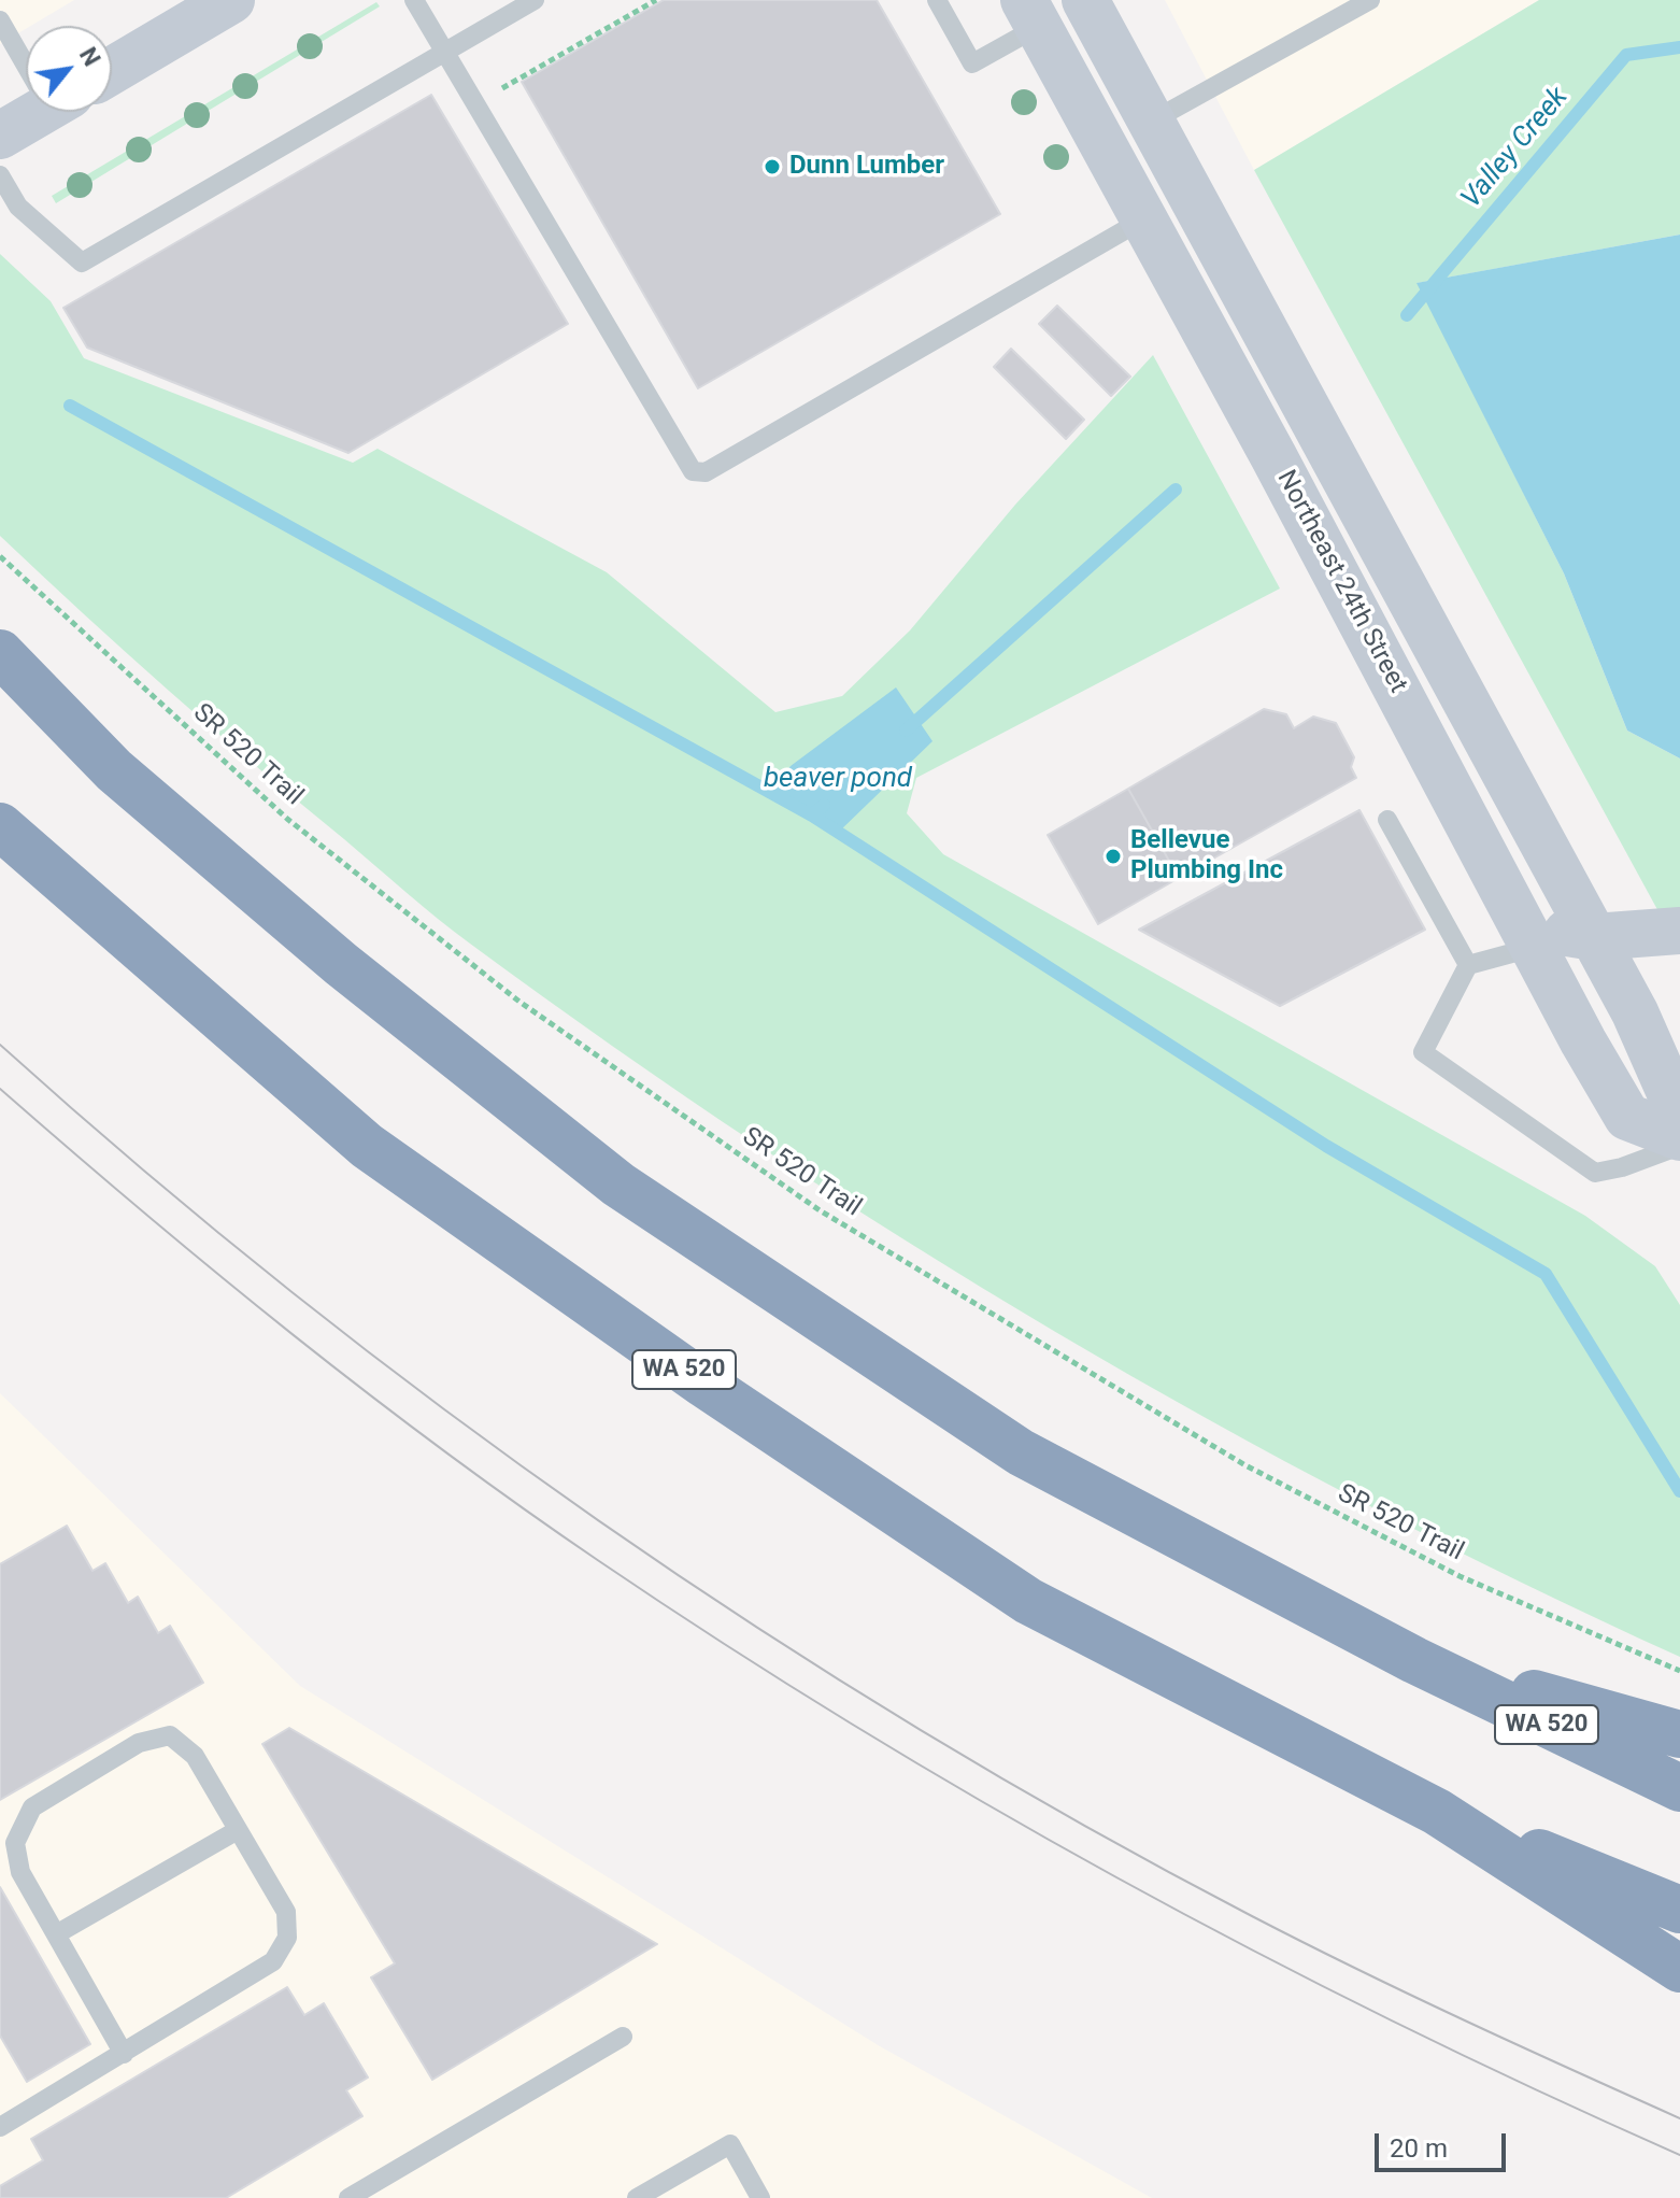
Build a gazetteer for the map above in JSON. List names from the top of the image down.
{
  "streets": {
    "highway": ["WA 520"],
    "main road": ["Northeast 24th Street"],
    "path": ["SR 520 Trail"]
  },
  "water": ["Valley Creek", "beaver pond"],
  "places": ["Dunn Lumber", "Bellevue Plumbing Inc"],
  "scale_bar": "20 m",
  "north": "top right"
}
